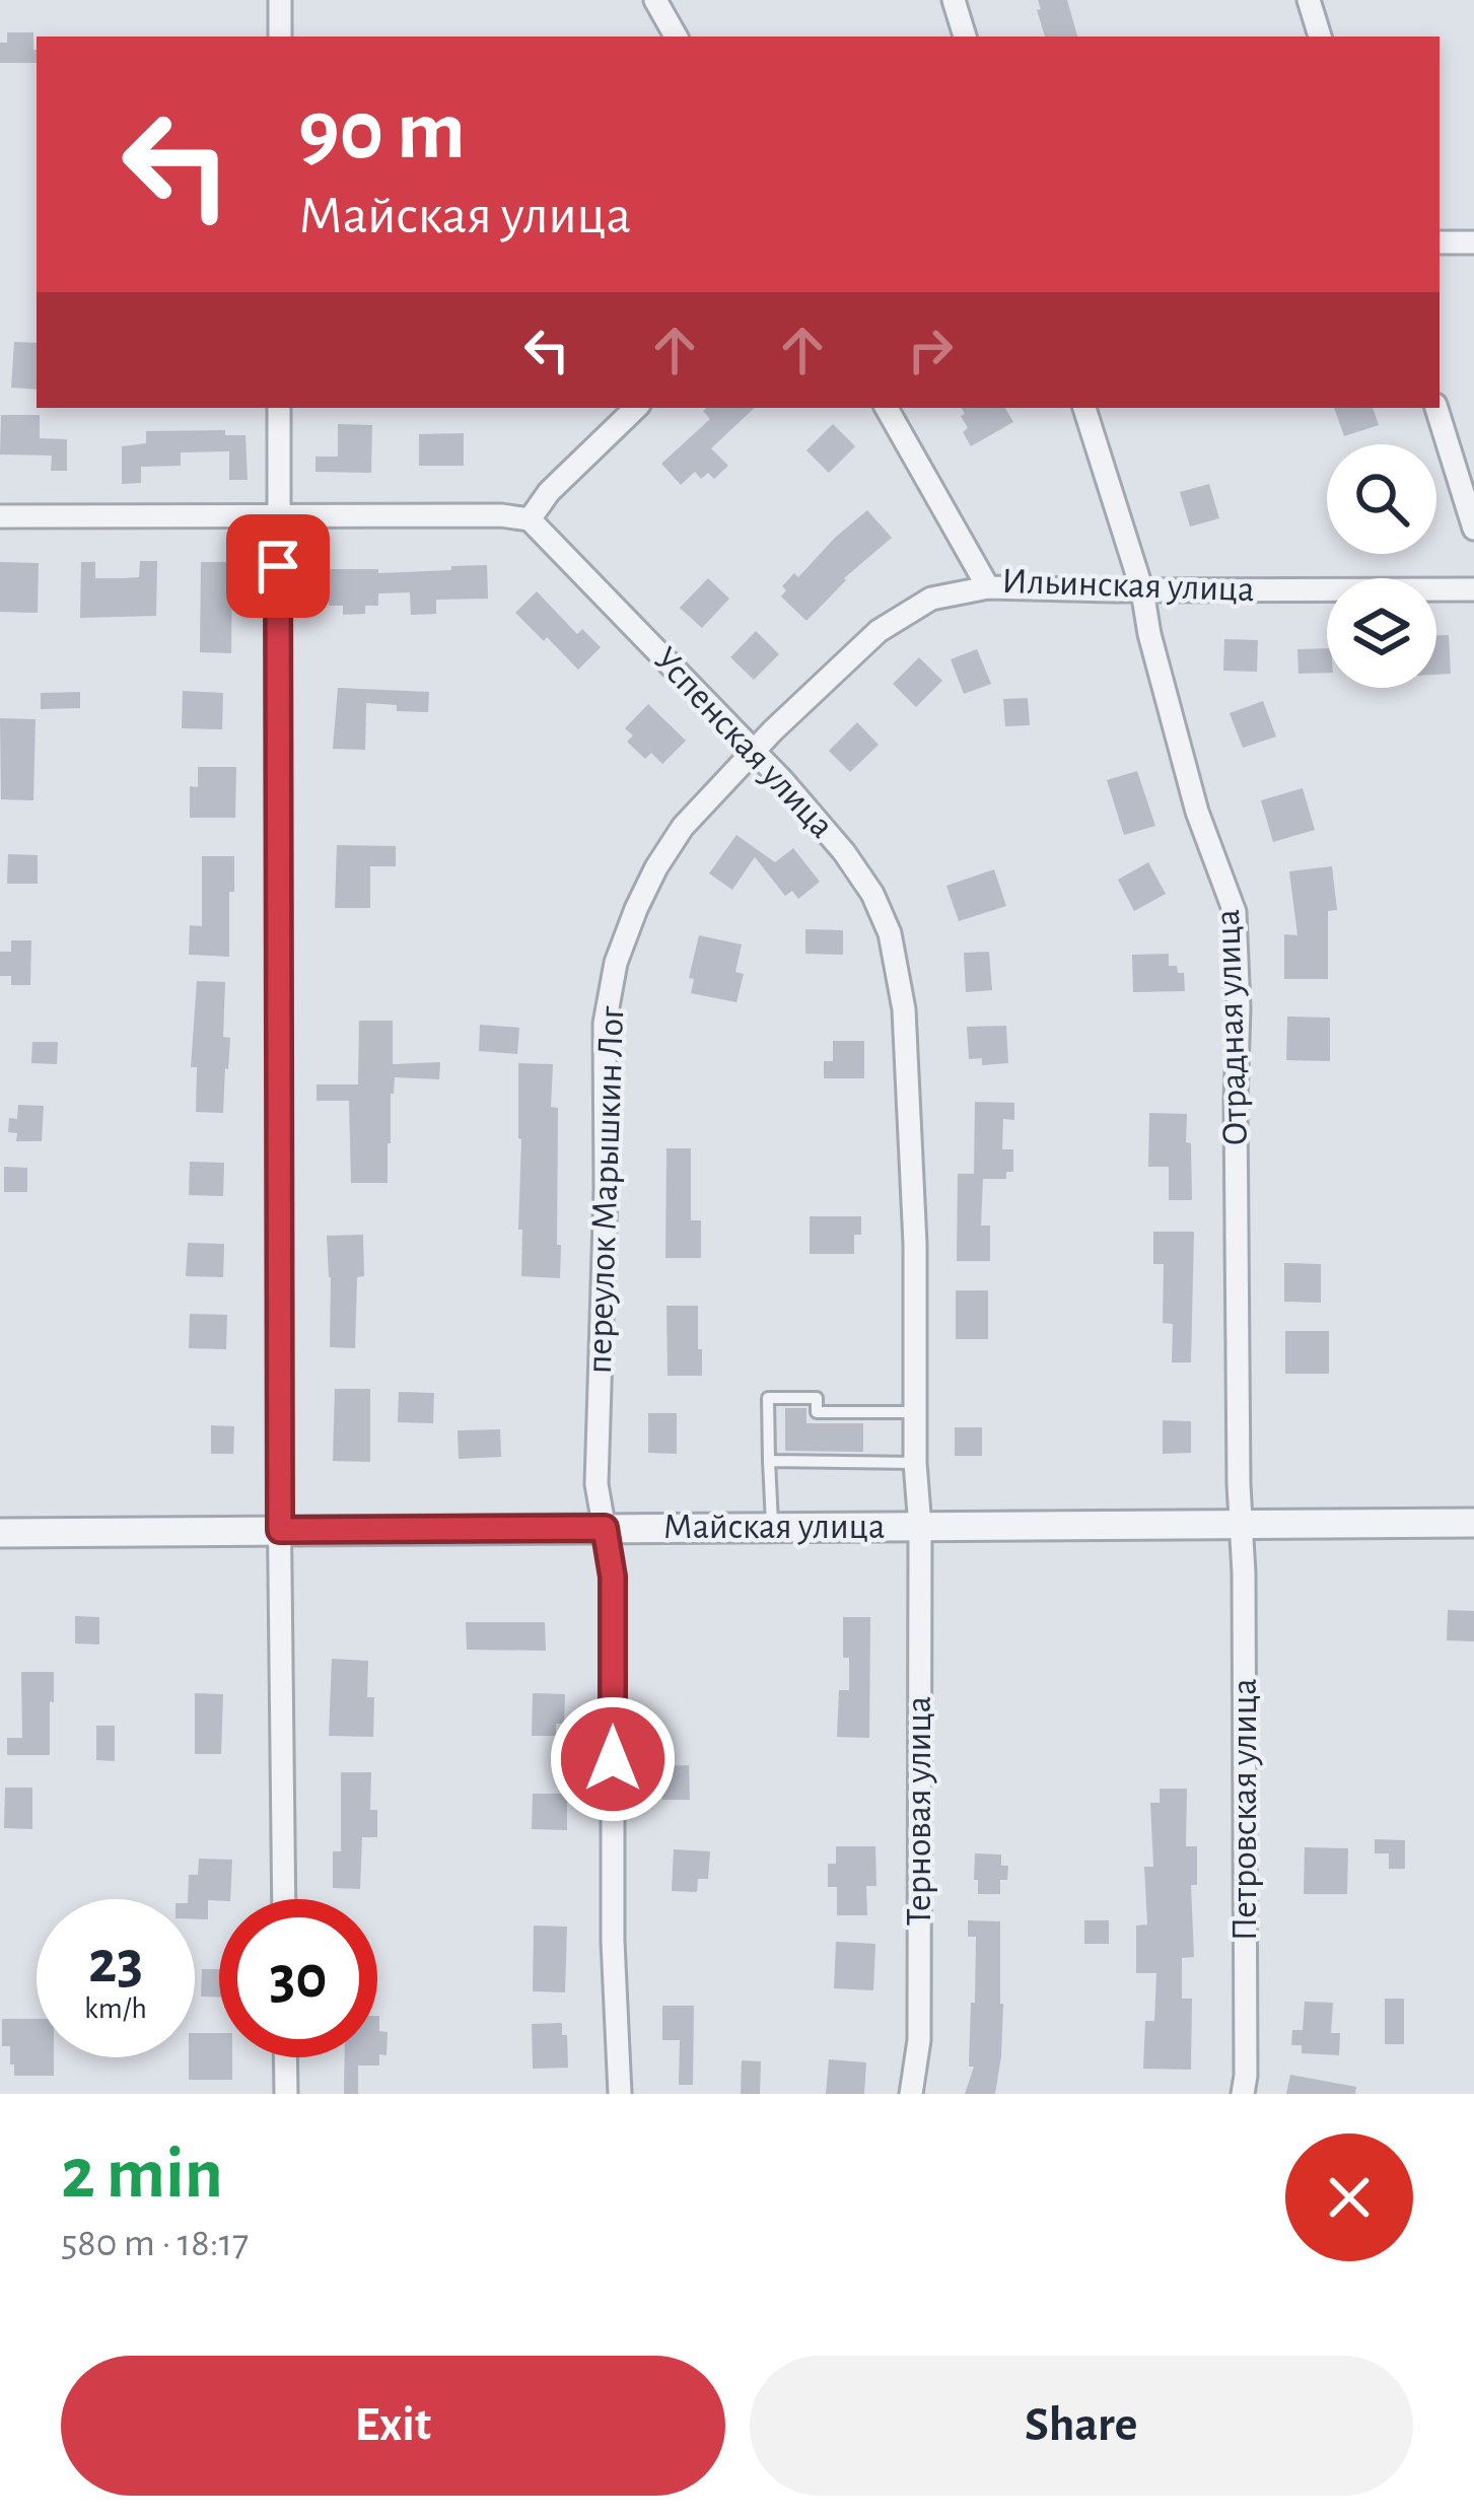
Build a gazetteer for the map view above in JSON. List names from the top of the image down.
{
  "streets": {
    "street": [
      "Ильинская улица",
      "Успенская улица",
      "Отрадная улица",
      "переулок Марышкин Лог",
      "Майская улица",
      "Петровская улица",
      "Терновая улица"
    ]
  },
  "crossings": [
    ["Ильинская улица", "Отрадная улица"],
    ["Ильинская улица", "переулок Марышкин Лог"],
    ["Успенская улица", "переулок Марышкин Лог"],
    ["Успенская улица", "Майская улица"],
    ["Успенская улица", "Терновая улица"],
    ["Отрадная улица", "Майская улица"],
    ["Отрадная улица", "Петровская улица"],
    ["переулок Марышкин Лог", "Майская улица"],
    ["Майская улица", "Петровская улица"],
    ["Майская улица", "Терновая улица"]
  ],
  "page": {
    "turn": ["90 m", "Майская улица"],
    "speed": "23 km/h",
    "limit": "30",
    "heading": ["2 min", "580 m · 18:17"],
    "buttons": ["Exit", "Share"]
  }
}
